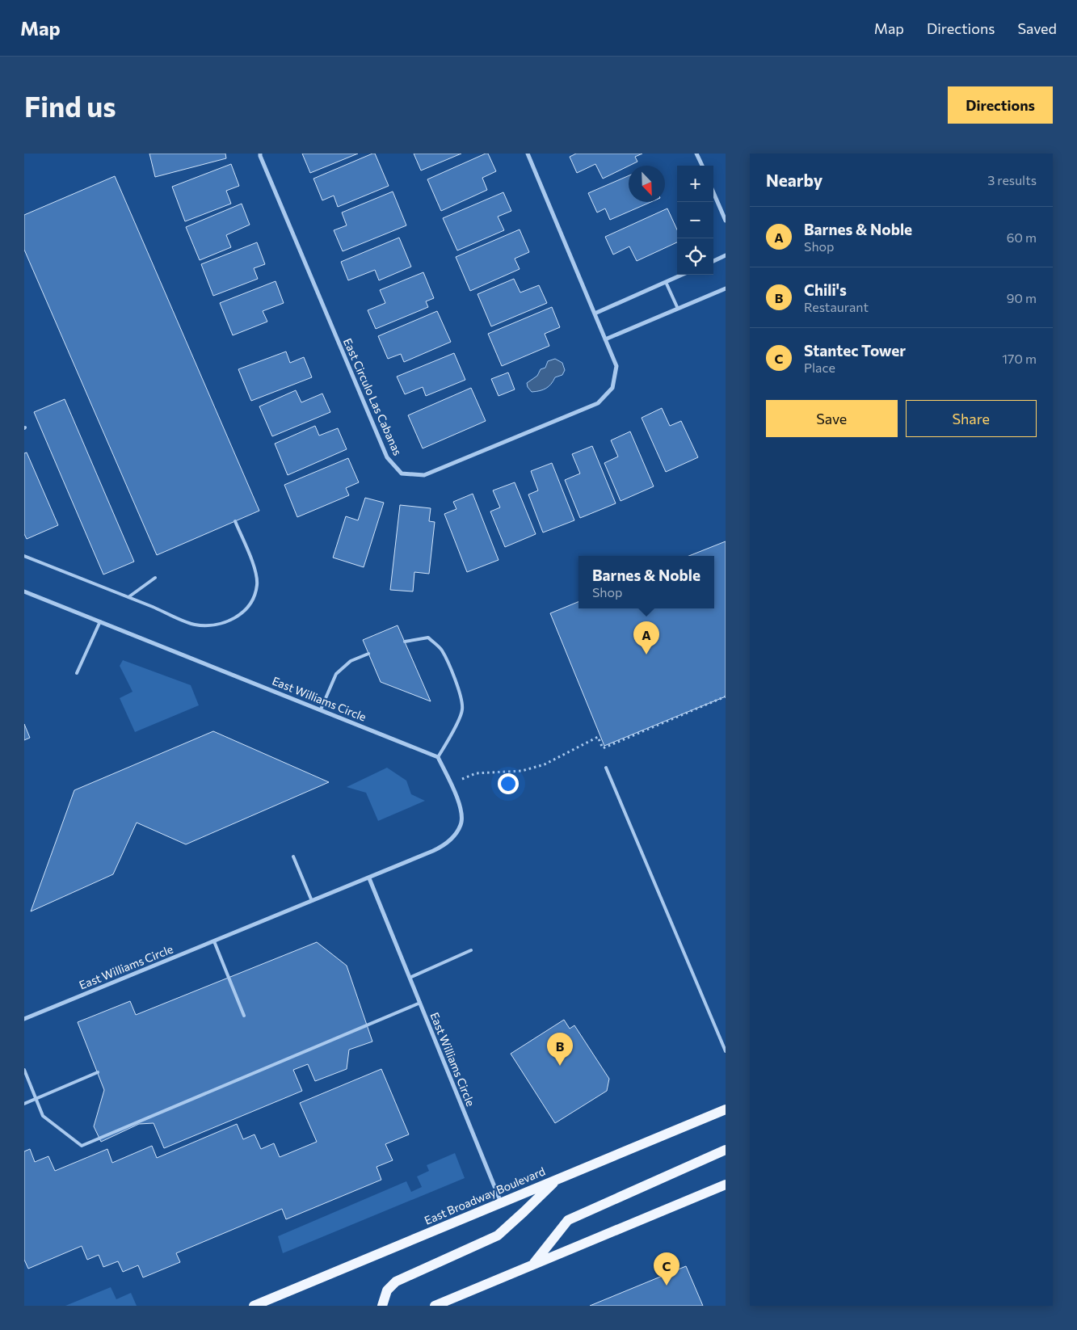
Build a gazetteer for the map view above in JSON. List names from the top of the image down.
{
  "streets": {
    "main road": ["East Broadway Boulevard"],
    "street": ["East Circulo Las Cabanas", "East Williams Circle"]
  },
  "crossings": [
    ["East Williams Circle", "East Broadway Boulevard"]
  ],
  "north": "bottom right",
  "page": {
    "header": "Map",
    "nav": ["Map", "Directions", "Saved"],
    "buttons": [
      "Directions",
      ["Save", "Share"]
    ],
    "title": "Find us",
    "heading": ["Nearby", "3 results"],
    "map_buttons": ["+", "−"],
    "list": [
      {
        "mark": "A",
        "name": "Barnes & Noble",
        "note": "Shop",
        "value": "60 m"
      },
      {
        "mark": "B",
        "name": "Chili's",
        "note": "Restaurant",
        "value": "90 m"
      },
      {
        "mark": "C",
        "name": "Stantec Tower",
        "note": "Place",
        "value": "170 m"
      }
    ],
    "popup": ["Barnes & Noble", "Shop"],
    "pins": ["A", "B", "C"]
  }
}
